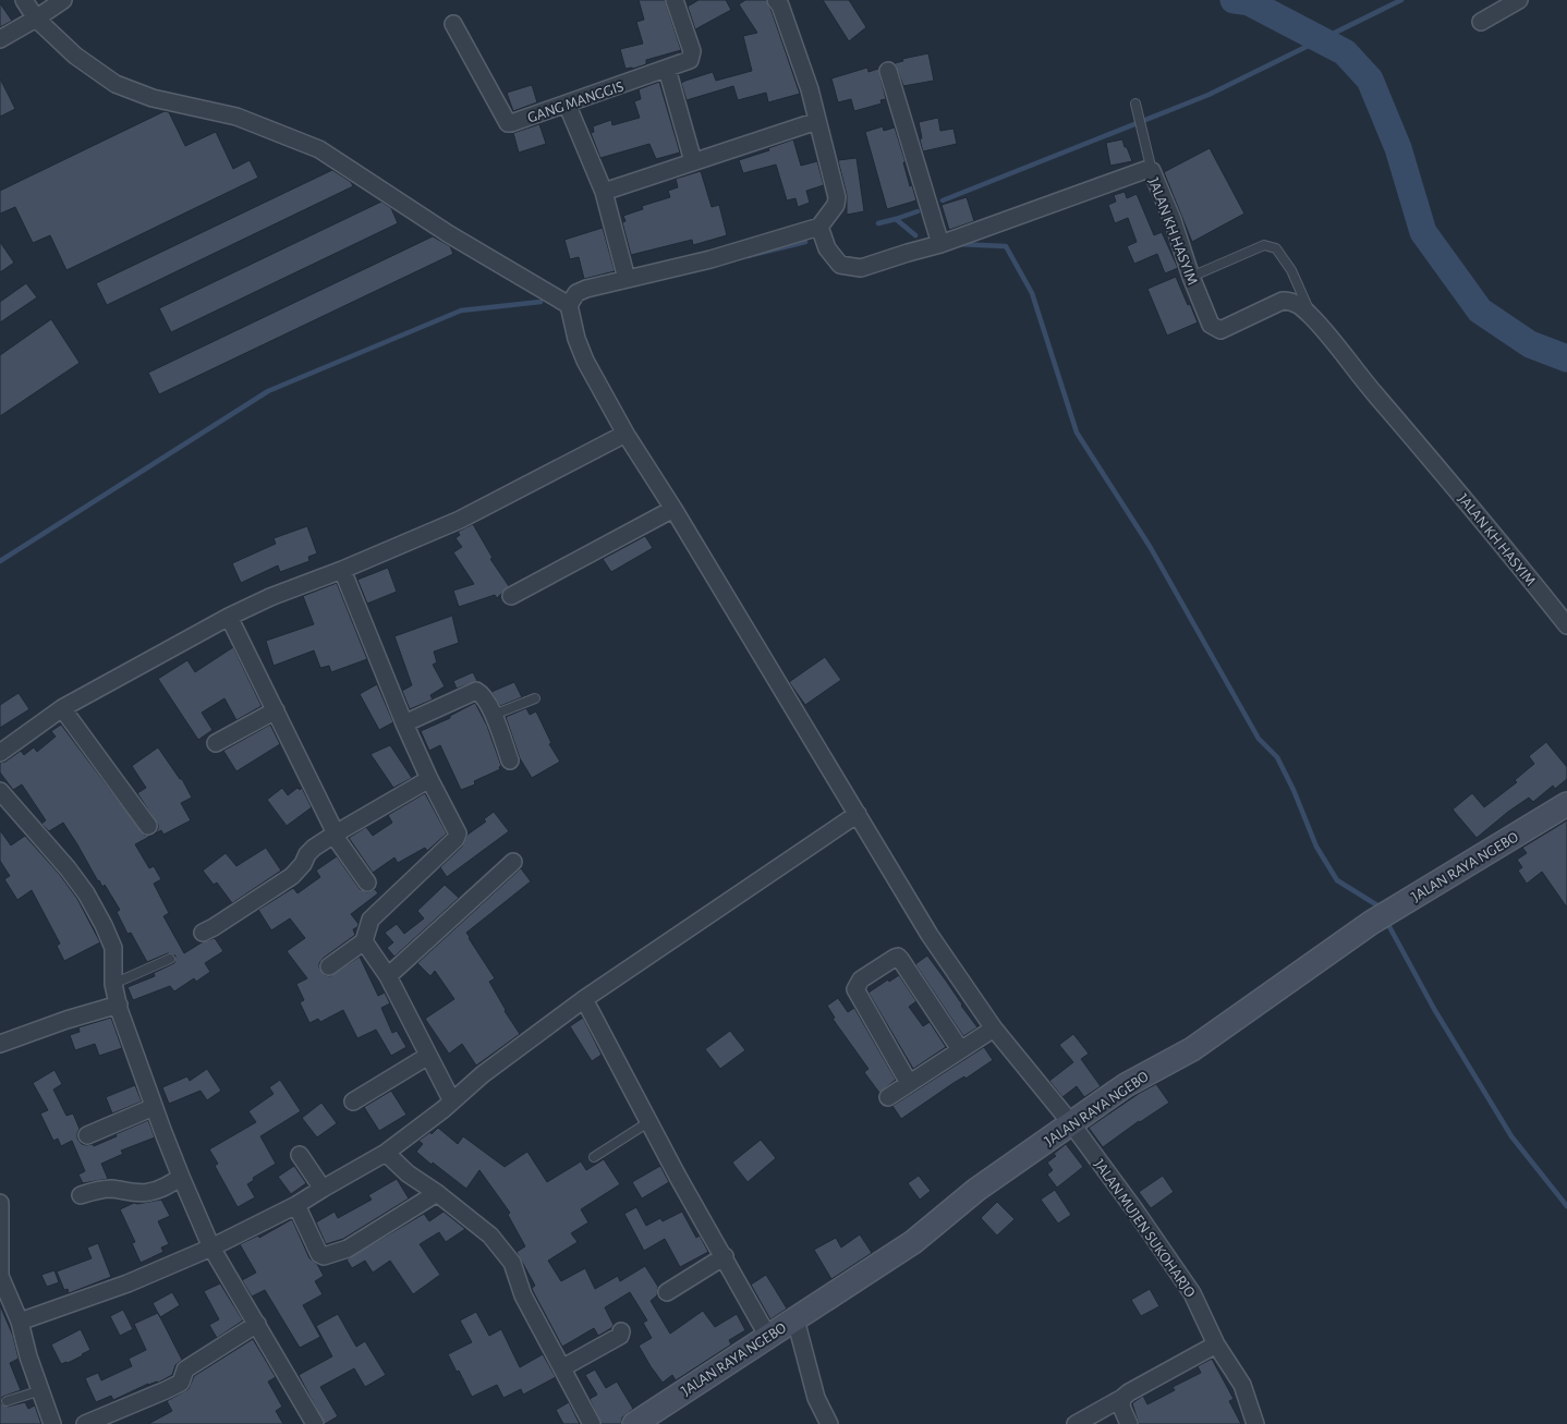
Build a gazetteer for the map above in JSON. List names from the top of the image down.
{
  "streets": {
    "street": [
      "GANG MANGGIS",
      "JALAN KH HASYIM",
      "JALAN RAYA NGEBO",
      "JALAN MUJEN SUKOHARJO"
    ]
  },
  "crossings": [
    ["JALAN RAYA NGEBO", "JALAN MUJEN SUKOHARJO"]
  ]
}
